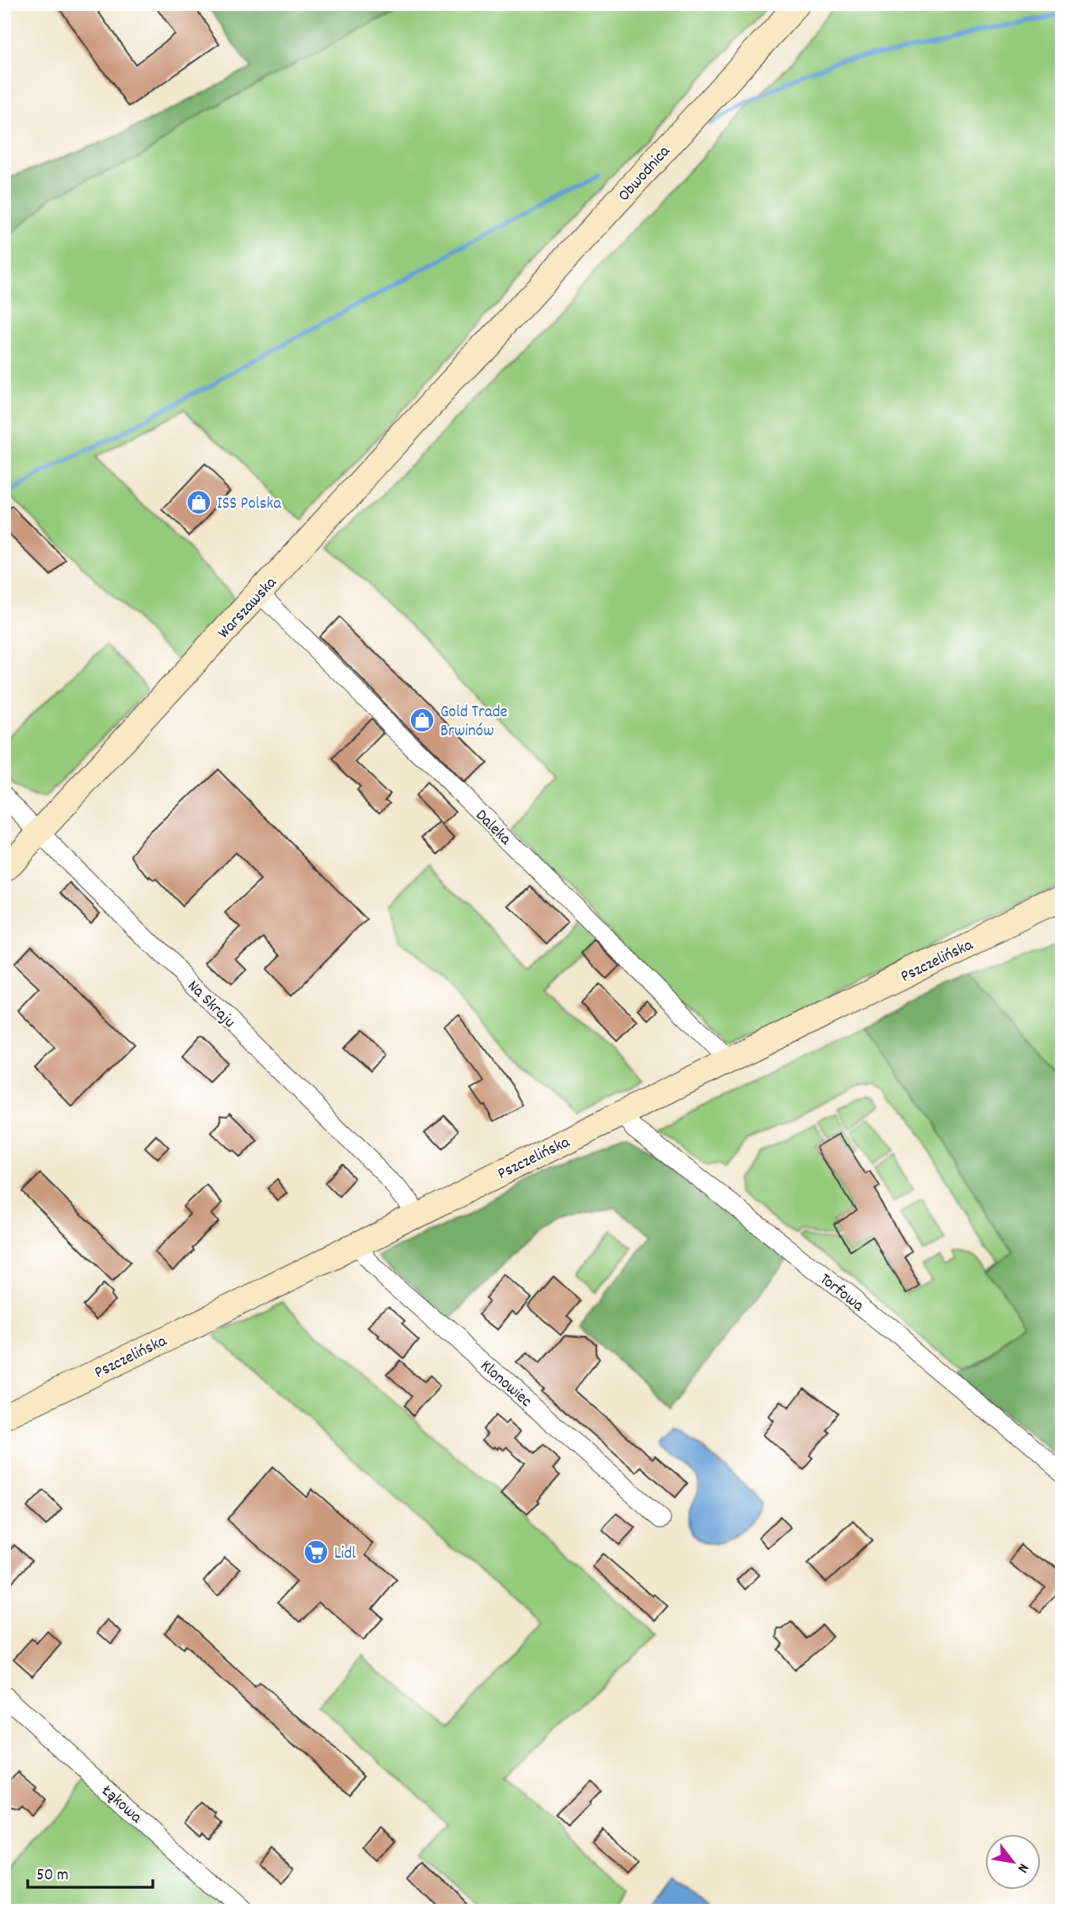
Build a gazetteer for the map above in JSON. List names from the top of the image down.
{
  "streets": {
    "main road": ["Obwodnica", "Warszawska", "Pszczelińska"],
    "street": [
      "Daleka",
      "Na Skraju",
      "Torfowa",
      "Klonowiec",
      "Łąkowa"
    ]
  },
  "crossings": [
    ["Obwodnica", "Warszawska"],
    ["Warszawska", "Daleka"],
    ["Warszawska", "Na Skraju"],
    ["Daleka", "Pszczelińska"],
    ["Pszczelińska", "Na Skraju"],
    ["Pszczelińska", "Torfowa"],
    ["Pszczelińska", "Klonowiec"]
  ],
  "places": {
    "shop": ["ISS Polska", "Gold Trade Brwinów"],
    "supermarket": ["Lidl"]
  },
  "scale_bar": "50 m",
  "north": "bottom right"
}
